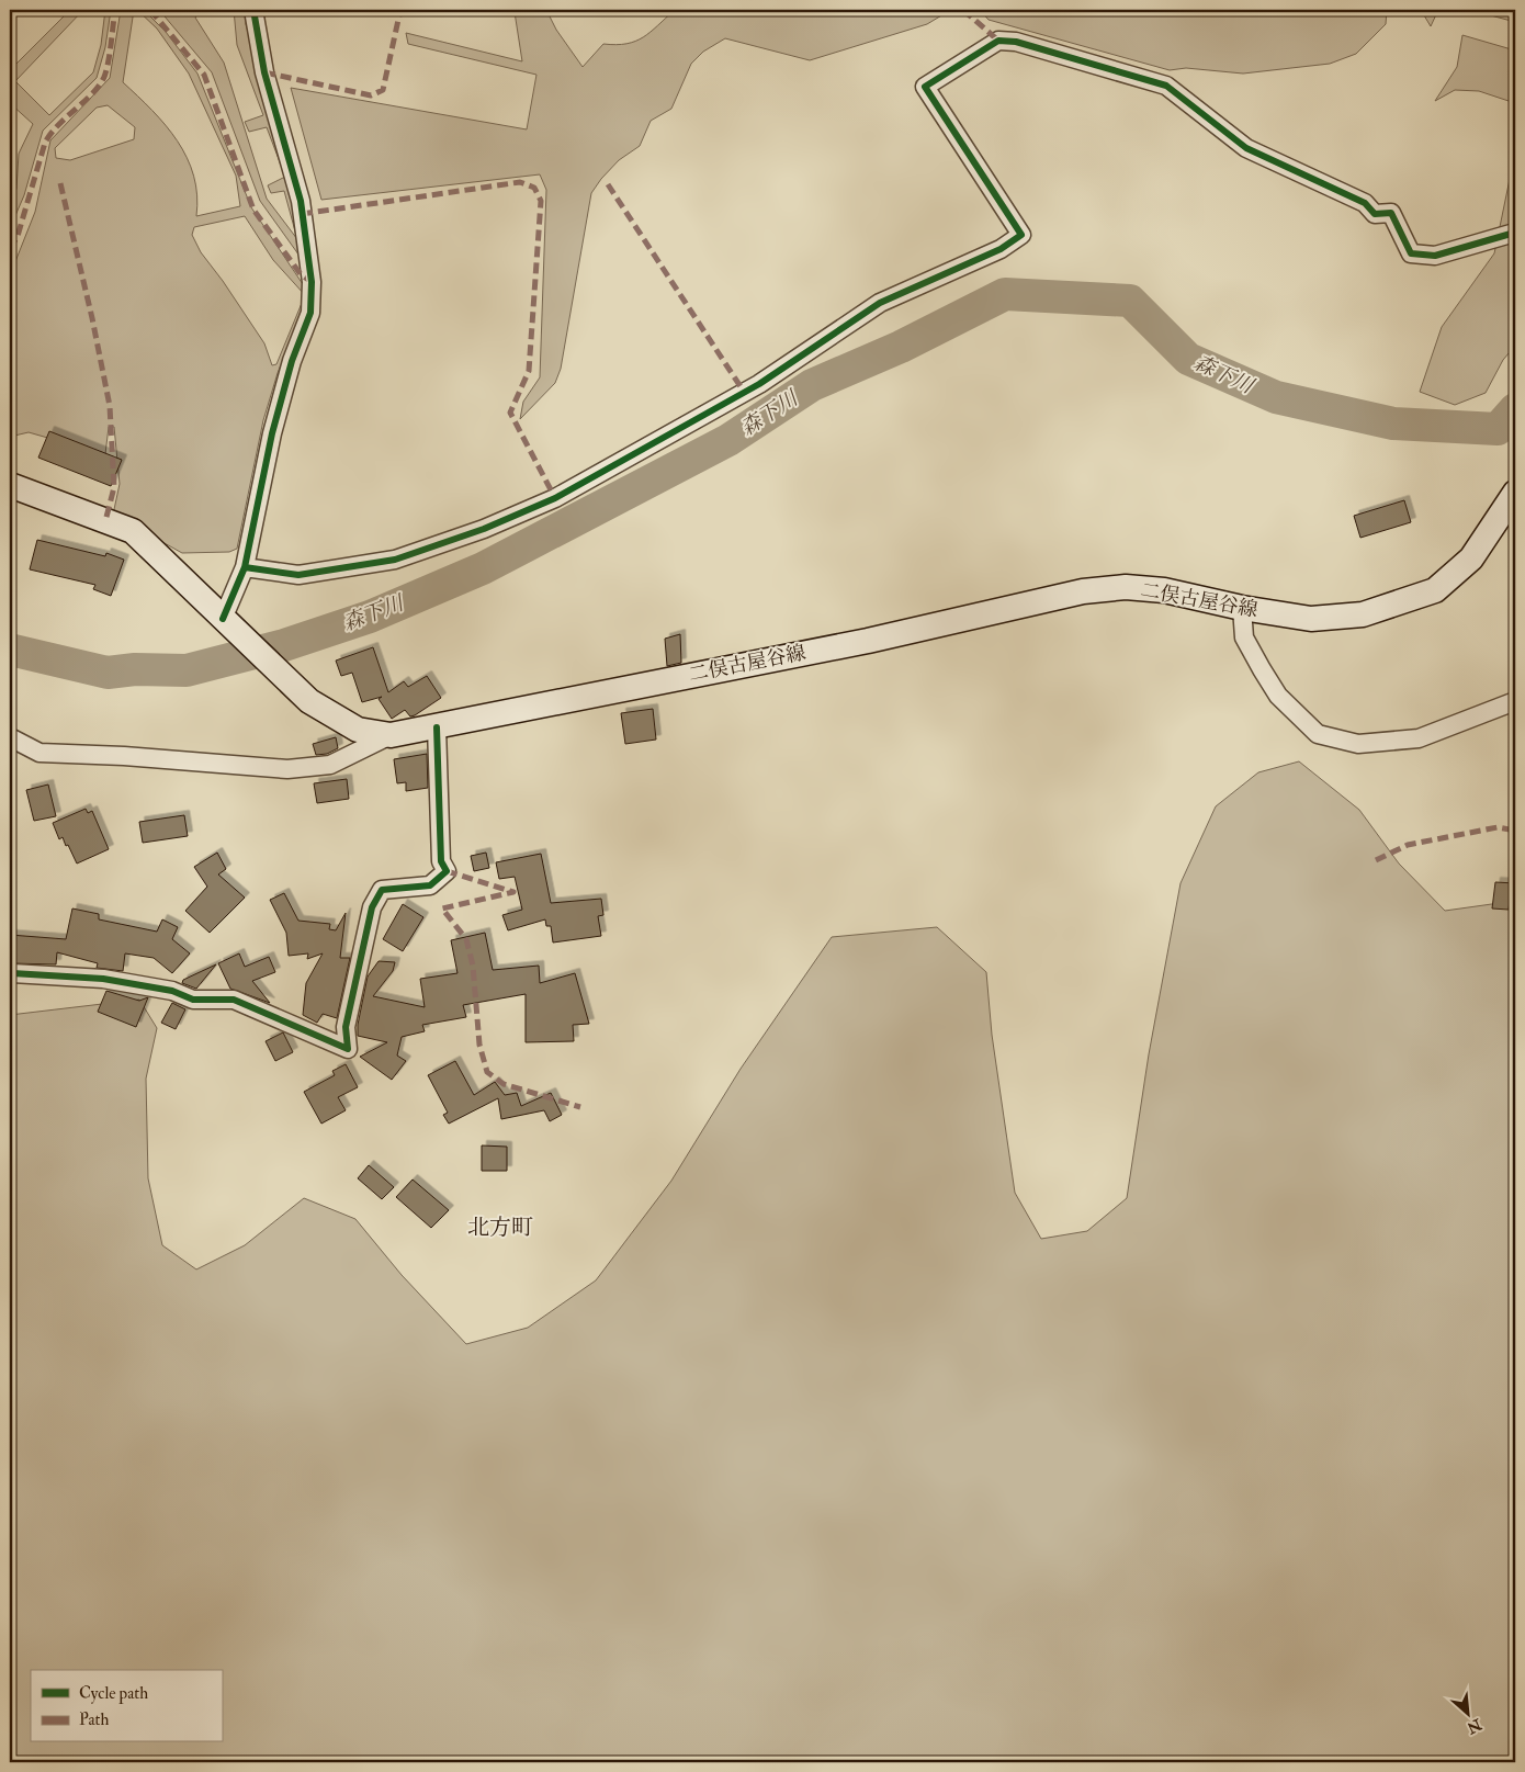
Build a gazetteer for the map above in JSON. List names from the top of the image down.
{
  "streets": {
    "main road": ["二俣古屋谷線"]
  },
  "districts": ["北方町"],
  "water": ["森下川"],
  "legend": ["Cycle path", "Path"],
  "north": "bottom right"
}
